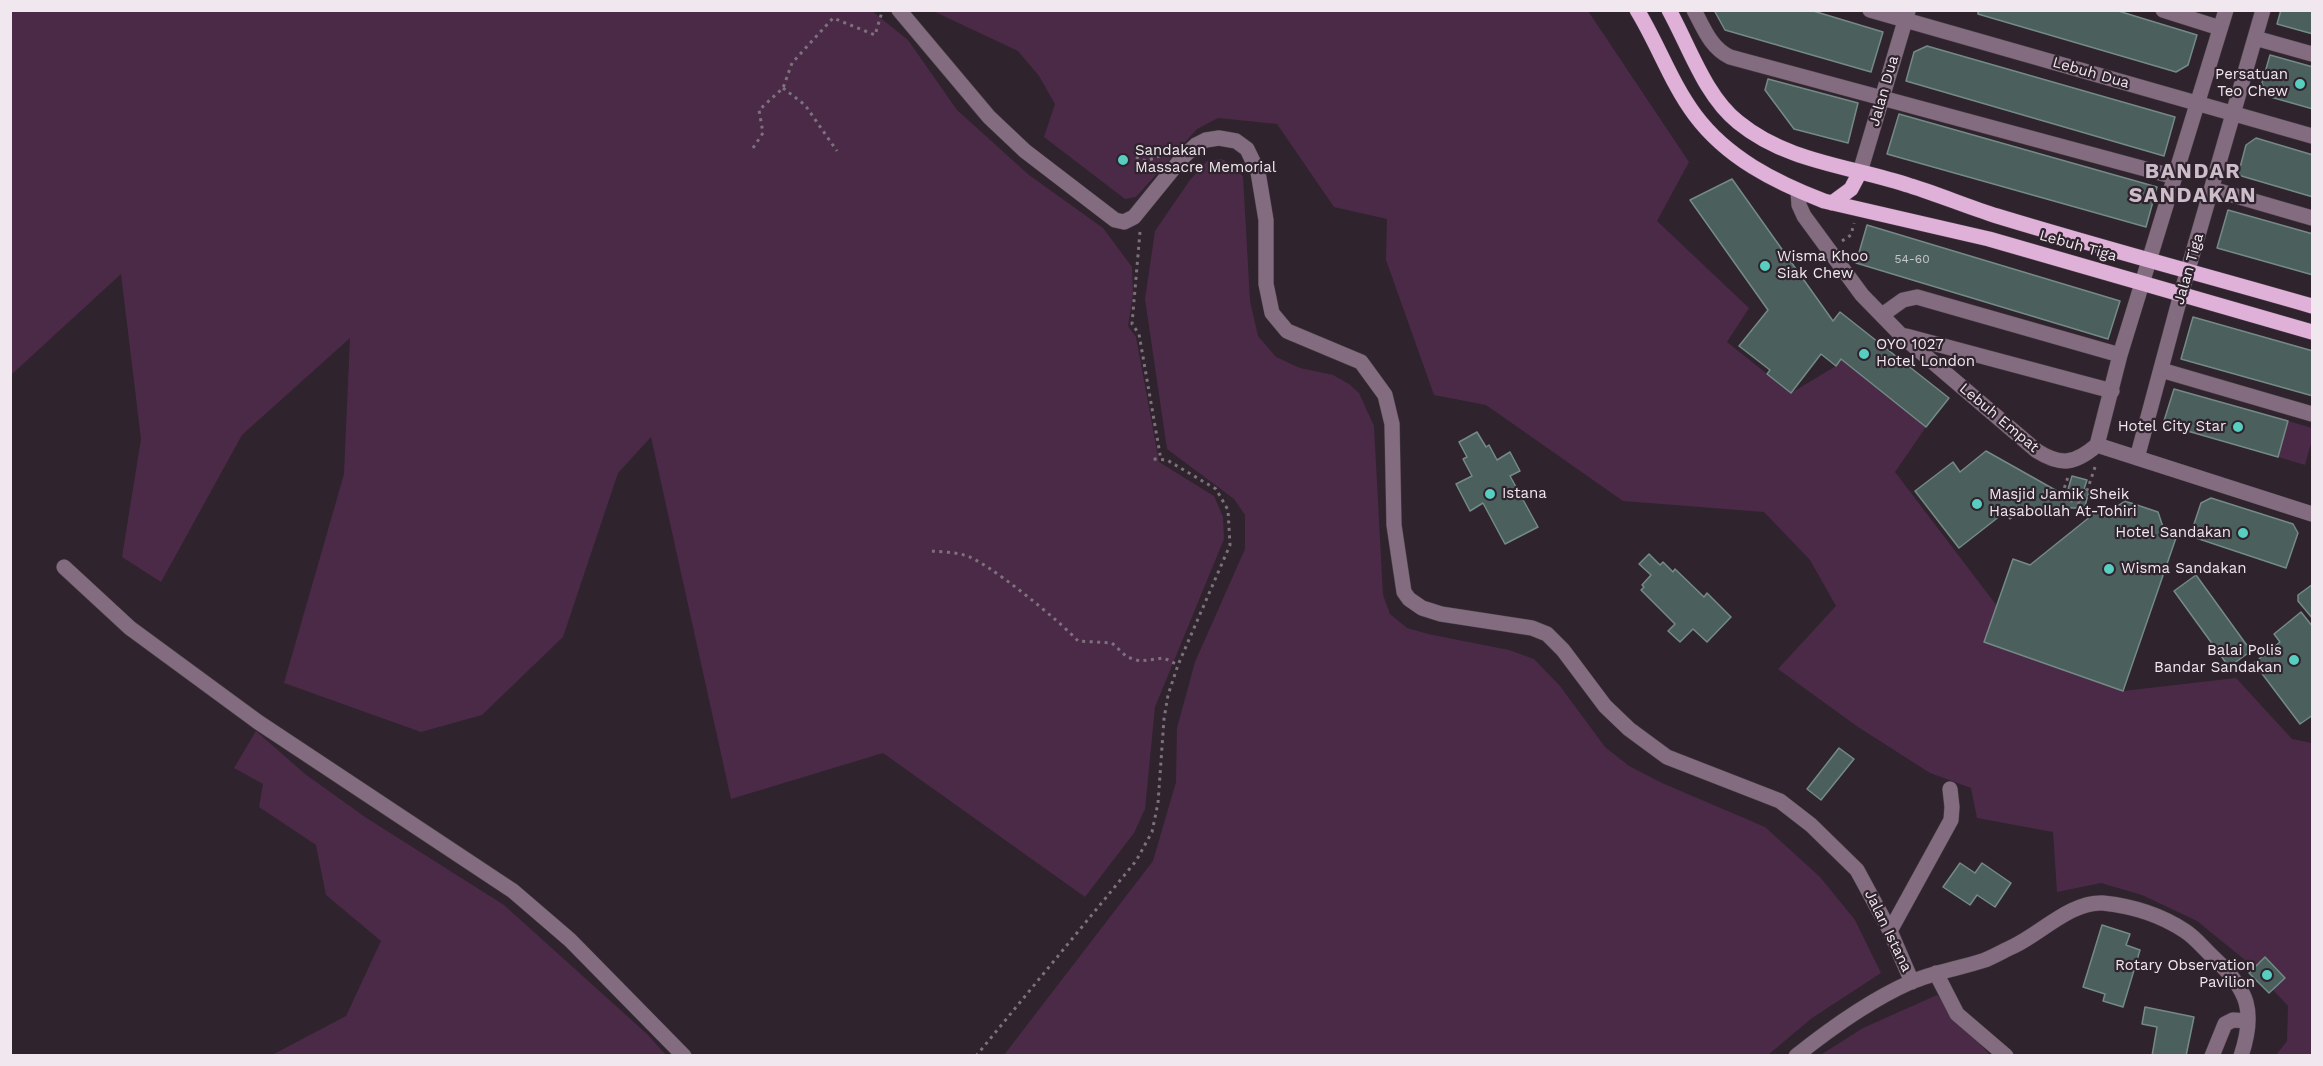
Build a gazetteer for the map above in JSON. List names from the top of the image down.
{
  "streets": {
    "main road": ["Lebuh Tiga"],
    "street": [
      "Lebuh Dua",
      "Jalan Dua",
      "Jalan Tiga",
      "Lebuh Empat",
      "Jalan Istana"
    ]
  },
  "crossings": [
    ["Lebuh Dua", "Jalan Dua"],
    ["Lebuh Dua", "Jalan Tiga"],
    ["Jalan Dua", "Lebuh Tiga"],
    ["Lebuh Tiga", "Jalan Tiga"],
    ["Lebuh Tiga", "Lebuh Empat"]
  ],
  "districts": ["BANDAR SANDAKAN"],
  "places": [
    "Persatuan Teo Chew",
    "Sandakan Massacre Memorial",
    "Wisma Khoo Siak Chew",
    "OYO 1027 Hotel London",
    "Hotel City Star",
    "Istana",
    "Masjid Jamik Sheik Hasabollah At-Tohiri",
    "Hotel Sandakan",
    "Wisma Sandakan",
    "Balai Polis Bandar Sandakan",
    "Rotary Observation Pavilion"
  ],
  "house_numbers": ["54-60"]
}
